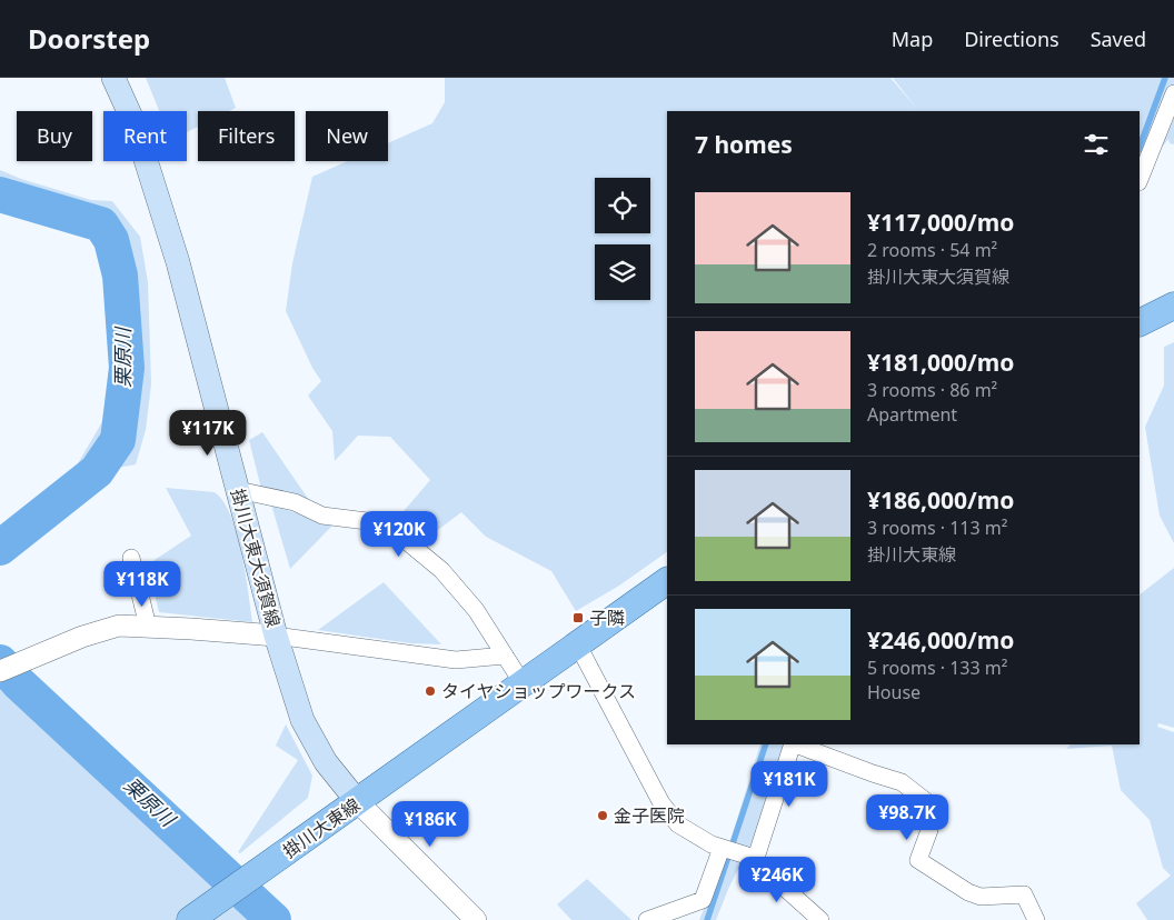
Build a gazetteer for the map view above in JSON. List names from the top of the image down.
{
  "streets": {
    "main road": ["掛川大東大須賀線", "掛川大東線"]
  },
  "crossings": [
    ["掛川大東大須賀線", "掛川大東線"]
  ],
  "water": ["栗原川"],
  "places": {
    "transit": ["子隣"],
    "other": ["タイヤショップワークス", "金子医院"]
  },
  "page": {
    "header": "Doorstep",
    "nav": ["Map", "Directions", "Saved"],
    "chip": [
      "Buy",
      "Rent",
      "Filters",
      "New"
    ],
    "heading": "7 homes",
    "list": [
      {
        "name": "¥117,000/mo",
        "note": "2 rooms · 54 m² · 掛川大東大須賀線"
      },
      {
        "name": "¥181,000/mo",
        "note": "3 rooms · 86 m² · Apartment"
      },
      {
        "name": "¥186,000/mo",
        "note": "3 rooms · 113 m² · 掛川大東線"
      },
      {
        "name": "¥246,000/mo",
        "note": "5 rooms · 133 m² · House"
      }
    ],
    "price": [
      "¥117K",
      "¥120K",
      "¥118K",
      "¥181K",
      "¥98.7K",
      "¥186K",
      "¥246K"
    ]
  }
}
